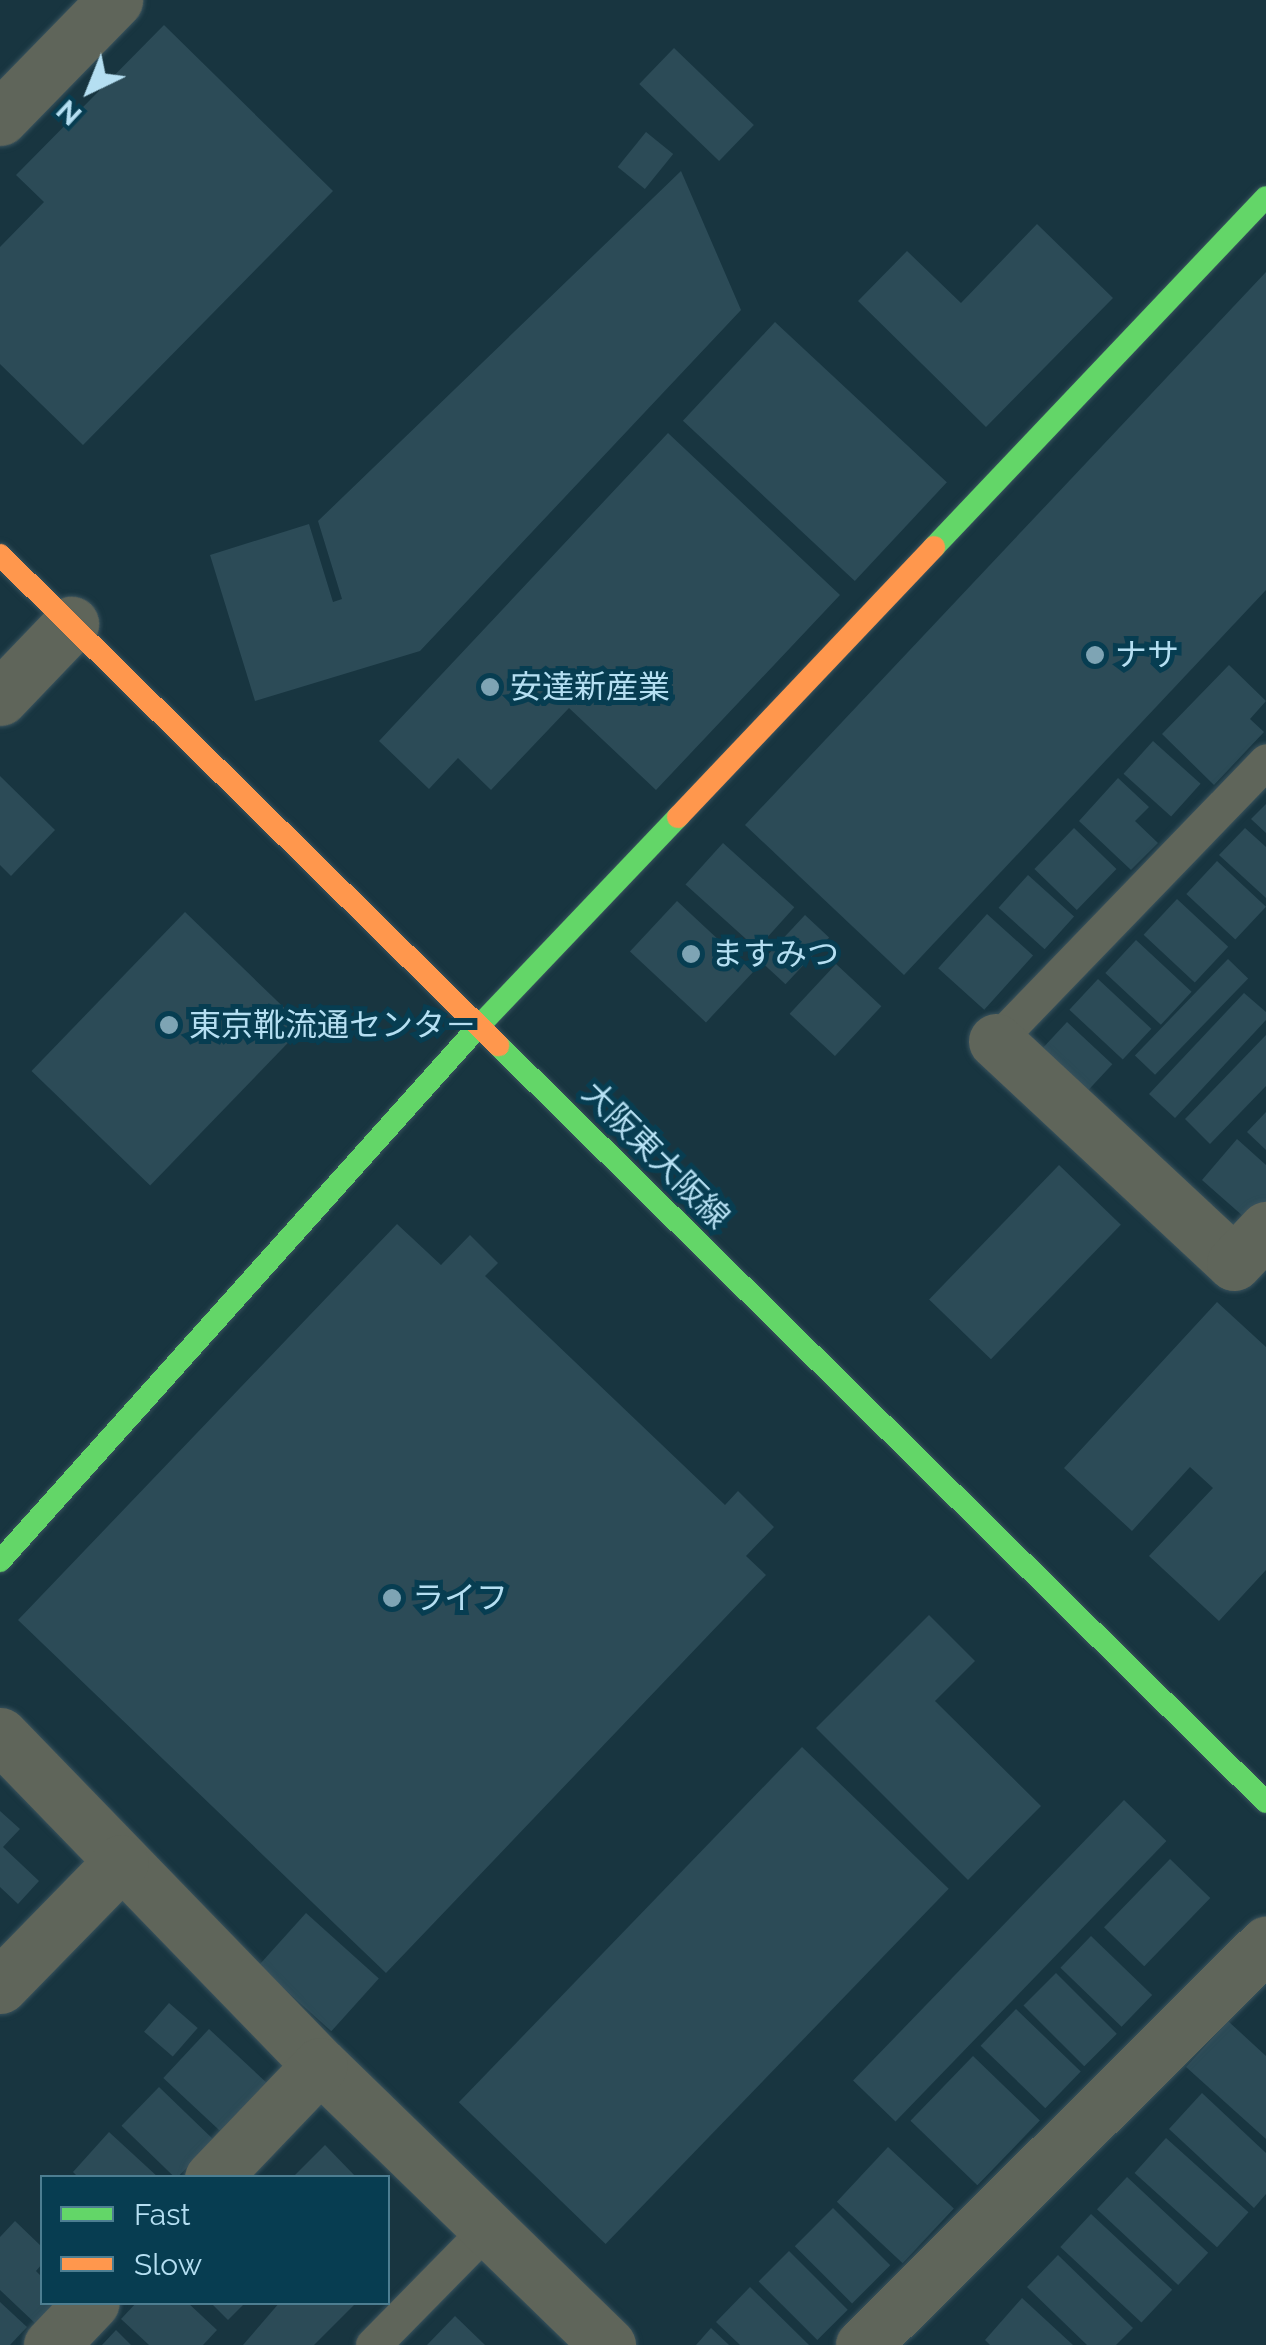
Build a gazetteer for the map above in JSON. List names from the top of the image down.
{
  "streets": {
    "street": ["大阪東大阪線"]
  },
  "places": [
    "ナサ",
    "安達新産業",
    "ますみつ",
    "東京靴流通センタ－",
    "ライフ"
  ],
  "legend": ["Fast", "Slow"],
  "north": "bottom left"
}
